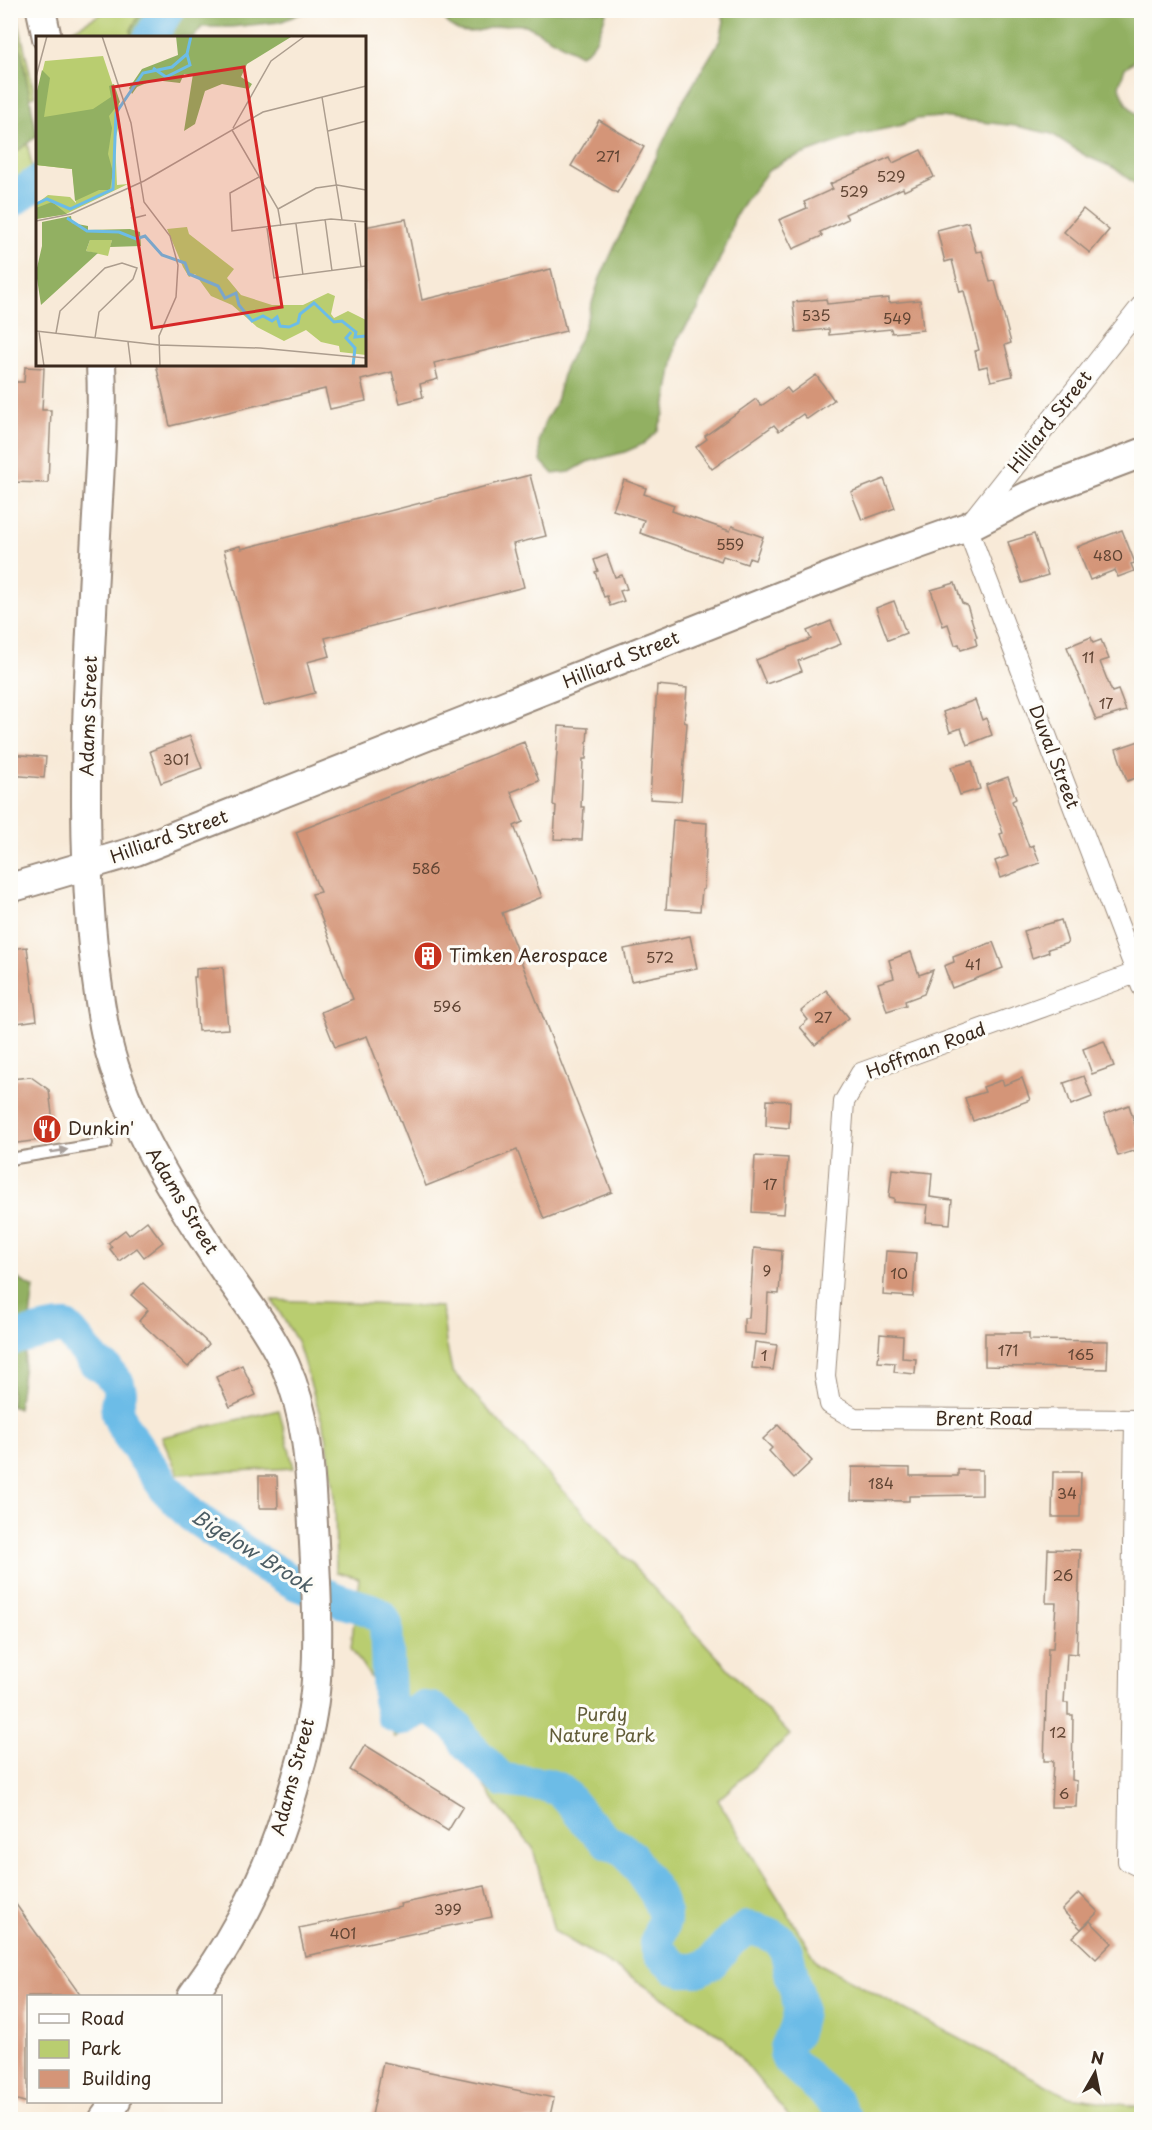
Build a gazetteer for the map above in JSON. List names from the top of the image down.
{
  "streets": {
    "main road": ["Hilliard Street", "Adams Street"],
    "street": ["Duval Street", "Hoffman Road", "Brent Road"]
  },
  "crossings": [
    ["Hilliard Street", "Adams Street"],
    ["Hilliard Street", "Duval Street"],
    ["Duval Street", "Hoffman Road"],
    ["Hoffman Road", "Brent Road"]
  ],
  "water": ["Bigelow Brook"],
  "parks": ["Purdy Nature Park"],
  "places": {
    "building": ["Timken Aerospace"],
    "restaurant": ["Dunkin'"]
  },
  "house_numbers": [
    "271",
    "529",
    "529",
    "535",
    "549",
    "559",
    "480",
    "11",
    "17",
    "301",
    "586",
    "572",
    "41",
    "596",
    "27",
    "17",
    "9",
    "10",
    "171",
    "165",
    "1",
    "184",
    "34",
    "26",
    "12",
    "6",
    "399",
    "401"
  ],
  "legend": ["Road", "Park", "Building"],
  "north": "top"
}
